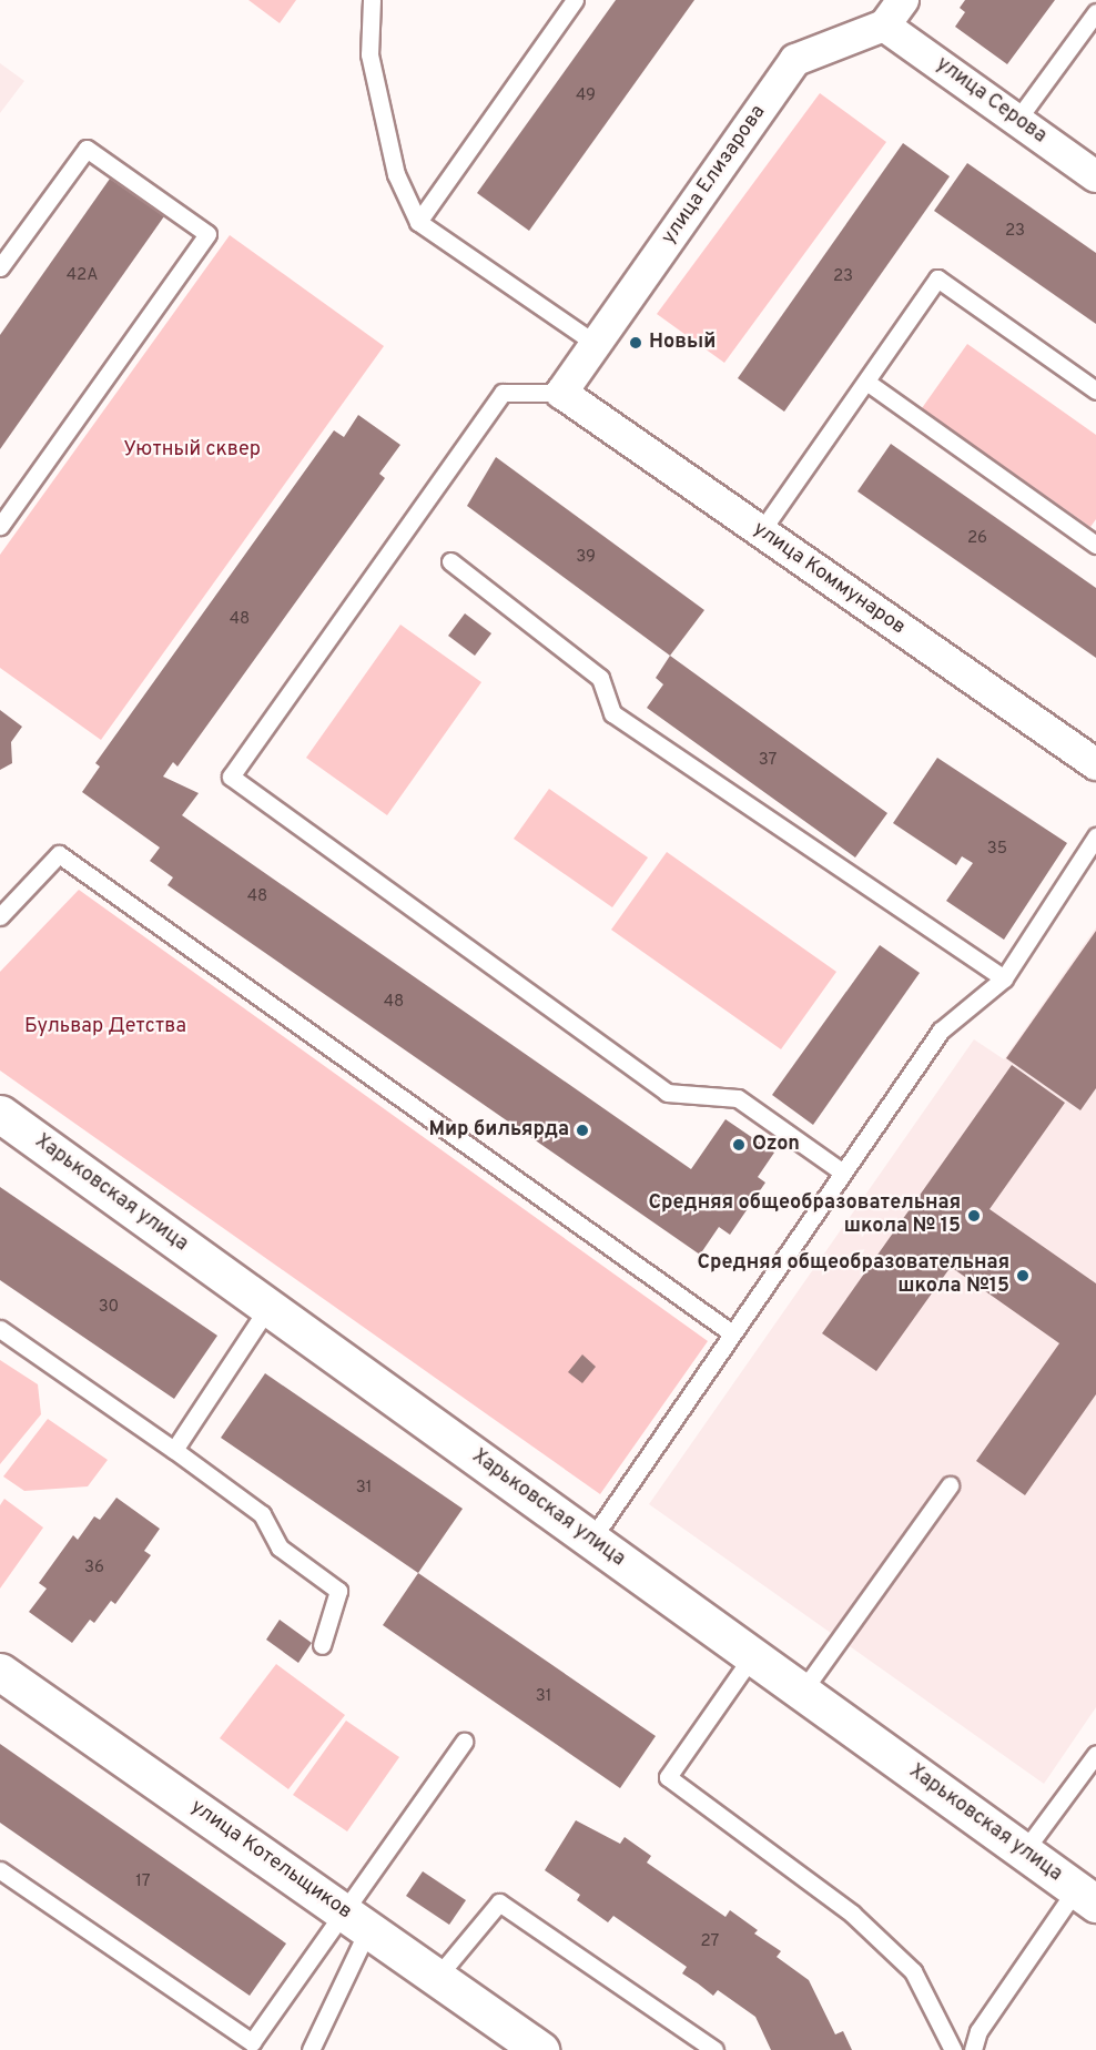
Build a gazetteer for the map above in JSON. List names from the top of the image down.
{
  "streets": {
    "street": [
      "улица Серова",
      "улица Елизарова",
      "улица Коммунаров",
      "Харьковская улица",
      "улица Котельщиков"
    ]
  },
  "crossings": [
    ["улица Серова", "улица Елизарова"],
    ["улица Елизарова", "улица Коммунаров"]
  ],
  "parks": ["Уютный сквер", "Бульвар Детства"],
  "places": [
    "Новый",
    "Мир бильярда",
    "Ozon",
    "Средняя общеобразовательная школа № 15",
    "Средняя общеобразовательная школа №15"
  ],
  "house_numbers": [
    "49",
    "23",
    "42А",
    "23",
    "26",
    "39",
    "48",
    "37",
    "35",
    "48",
    "48",
    "30",
    "31",
    "36",
    "31",
    "17",
    "27"
  ]
}
